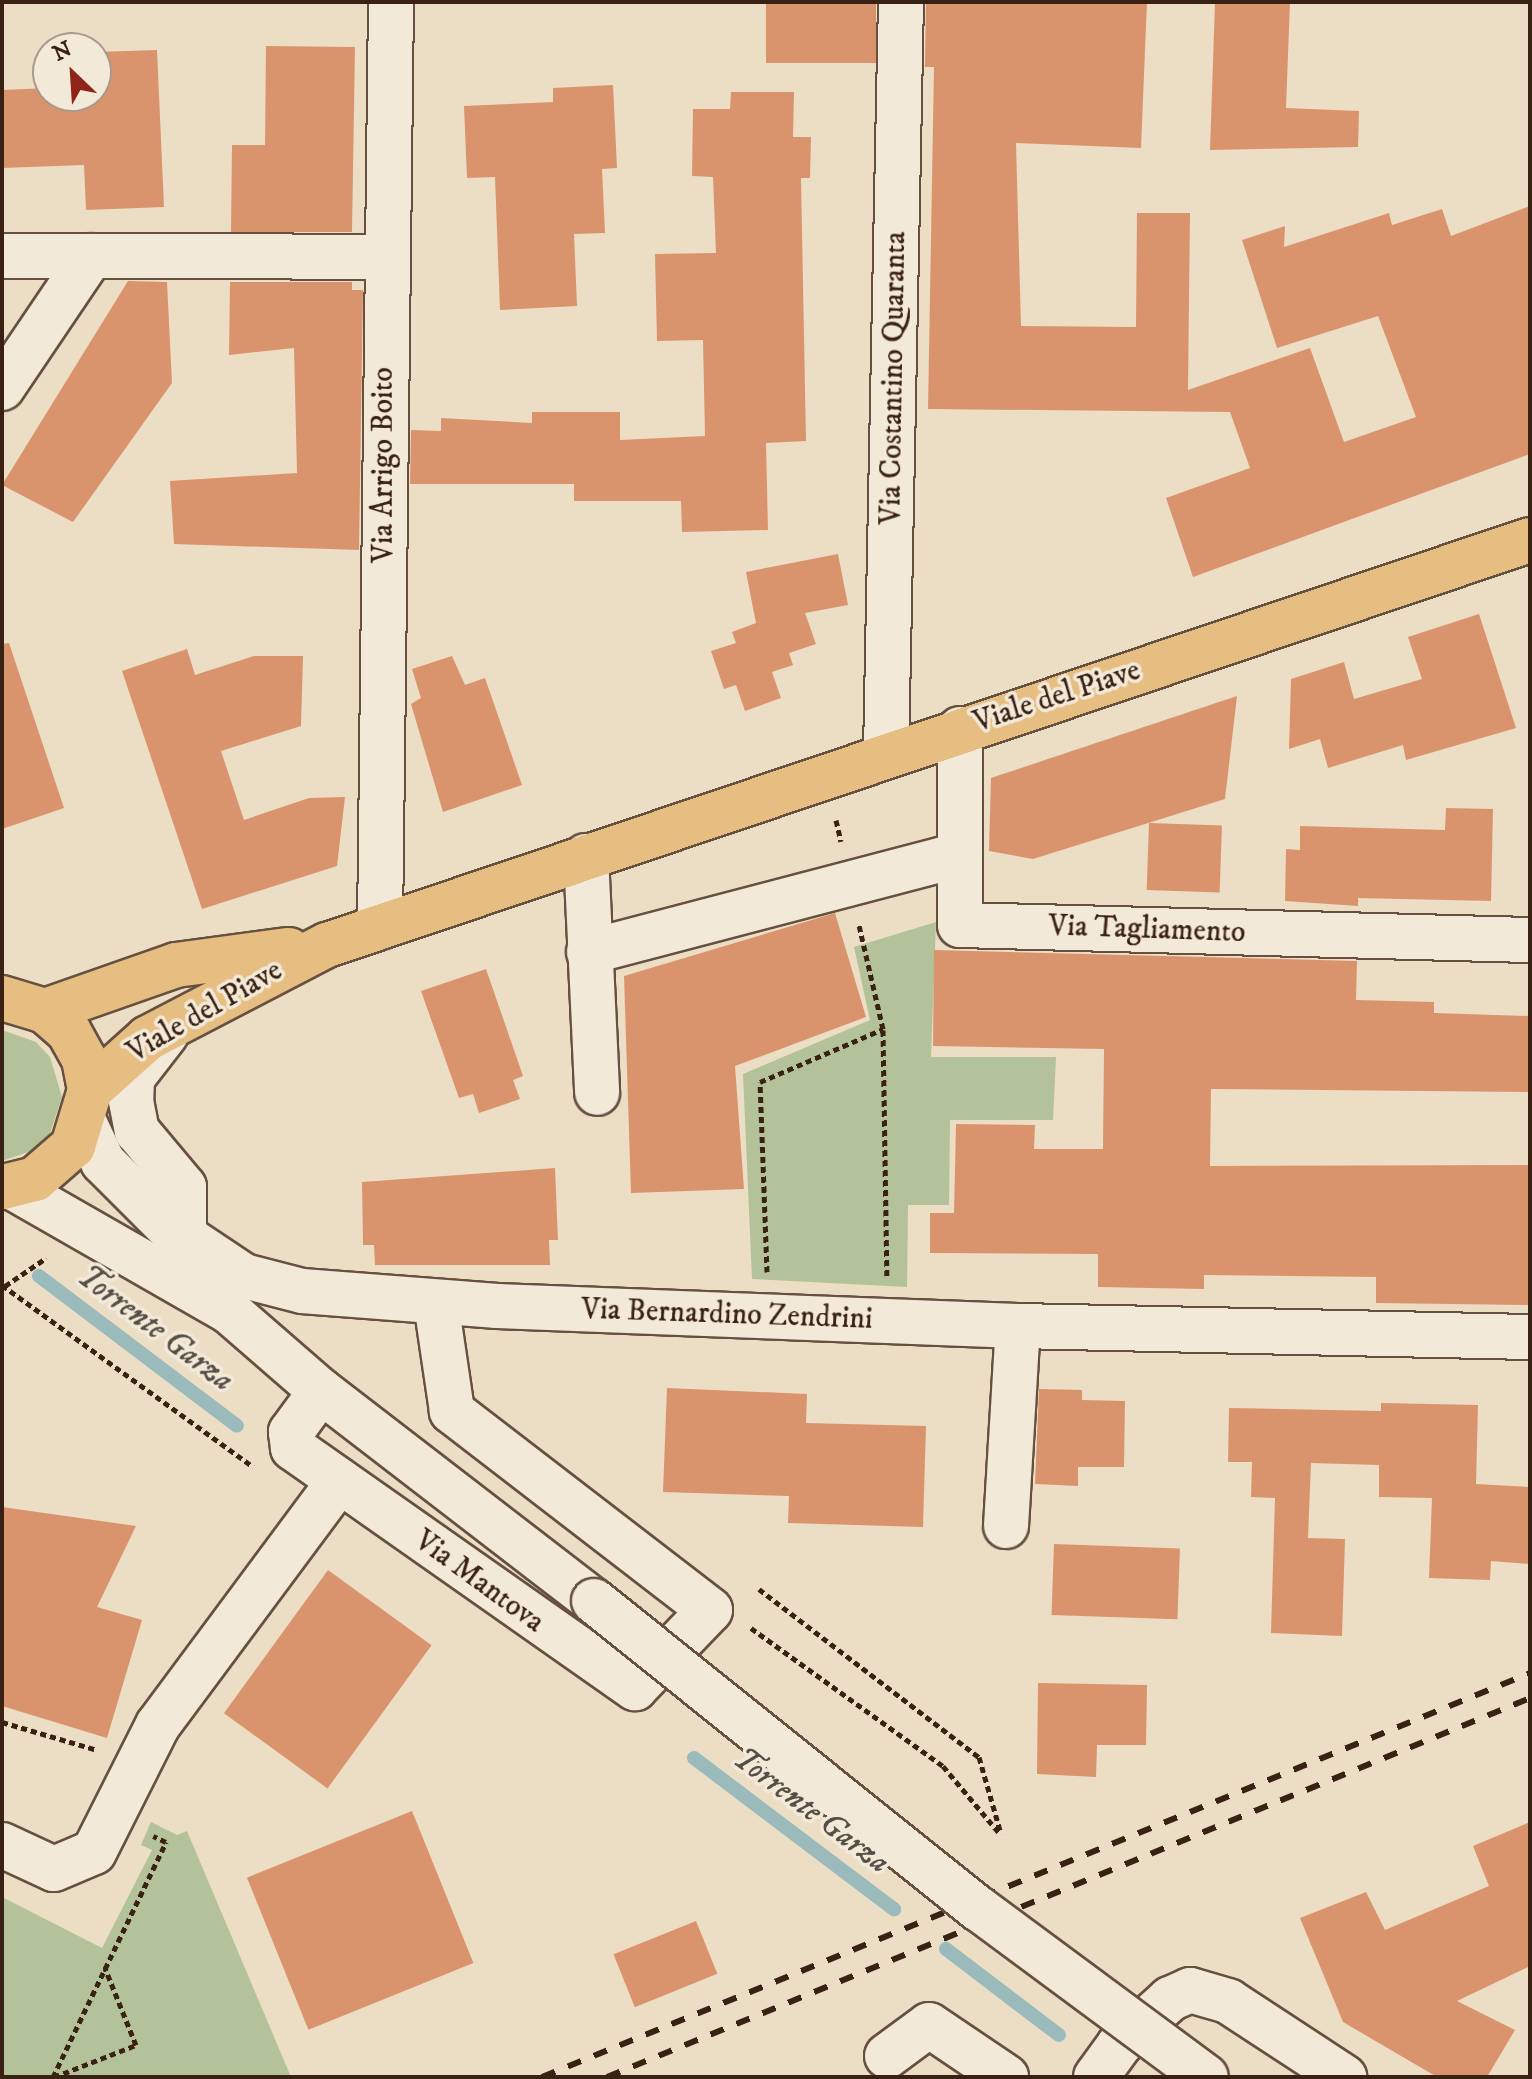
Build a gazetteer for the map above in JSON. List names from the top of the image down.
{
  "streets": {
    "main road": ["Viale del Piave"],
    "street": [
      "Via Costantino Quaranta",
      "Via Arrigo Boito",
      "Via Tagliamento",
      "Via Bernardino Zendrini",
      "Via Mantova"
    ]
  },
  "crossings": [
    ["Via Costantino Quaranta", "Viale del Piave"],
    ["Via Arrigo Boito", "Viale del Piave"],
    ["Viale del Piave", "Via Tagliamento"]
  ],
  "water": ["Torrente Garza"],
  "north": "top left"
}
